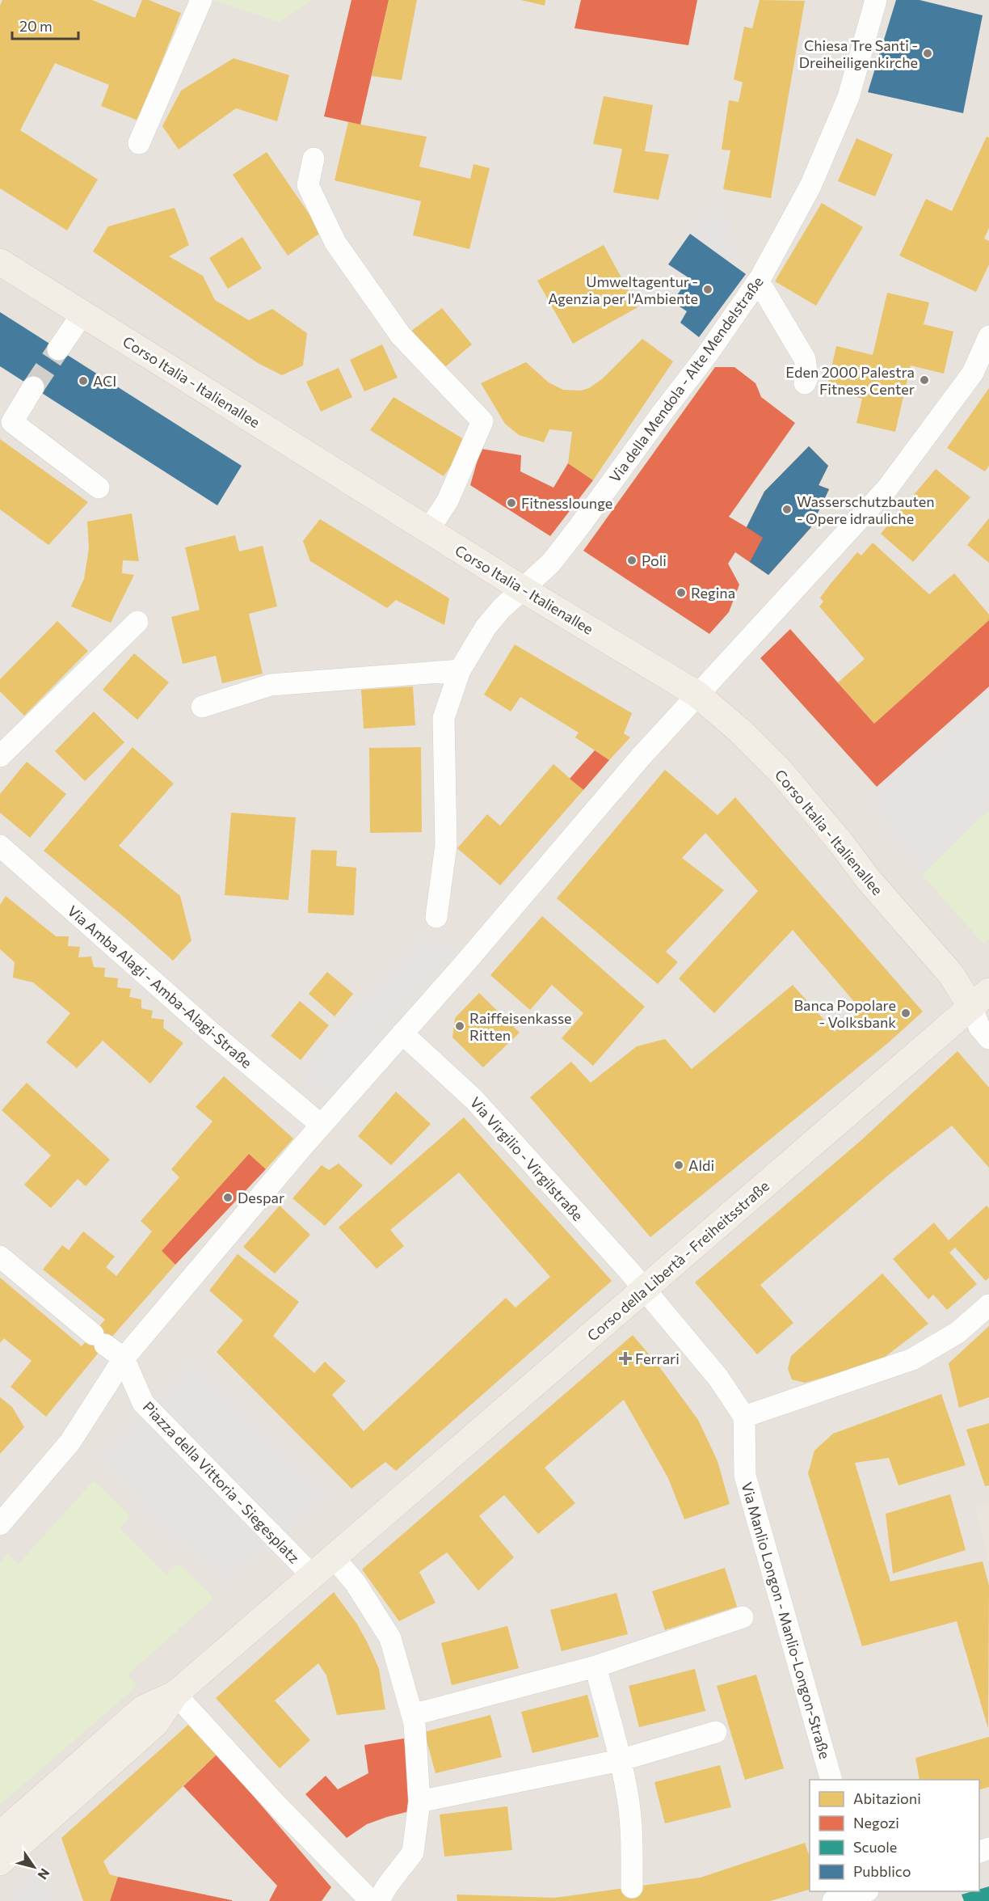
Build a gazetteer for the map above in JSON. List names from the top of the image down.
{
  "streets": {
    "main road": ["Corso Italia - Italienallee", "Corso della Libertà - Freiheitsstraße", "Piazza della Vittoria - Siegesplatz"],
    "street": [
      "Via della Mendola - Alte Mendelstraße",
      "Via Amba Alagi - Amba-Alagi-Straße",
      "Via Virgilio - Virgilstraße",
      "Via Manlio Longon - Manlio-Longon-Straße"
    ]
  },
  "crossings": [
    ["Via della Mendola - Alte Mendelstraße", "Corso Italia - Italienallee"],
    ["Corso Italia - Italienallee", "Corso della Libertà - Freiheitsstraße"],
    ["Via Virgilio - Virgilstraße", "Corso della Libertà - Freiheitsstraße"],
    ["Corso della Libertà - Freiheitsstraße", "Piazza della Vittoria - Siegesplatz"]
  ],
  "places": {
    "other": [
      "Chiesa Tre Santi - Dreiheiligenkirche",
      "Umweltagentur - Agenzia per l'Ambiente",
      "Eden 2000 Palestra Fitness Center",
      "ACI",
      "Fitnesslounge",
      "Wasserschutzbauten - Opere idrauliche",
      "Poli",
      "Regina",
      "Banca Popolare - Volksbank",
      "Raiffeisenkasse Ritten",
      "Aldi",
      "Despar"
    ],
    "health": ["Ferrari"]
  },
  "legend": [
    "Abitazioni",
    "Negozi",
    "Scuole",
    "Pubblico"
  ],
  "scale_bar": "20 m",
  "north": "bottom right"
}
